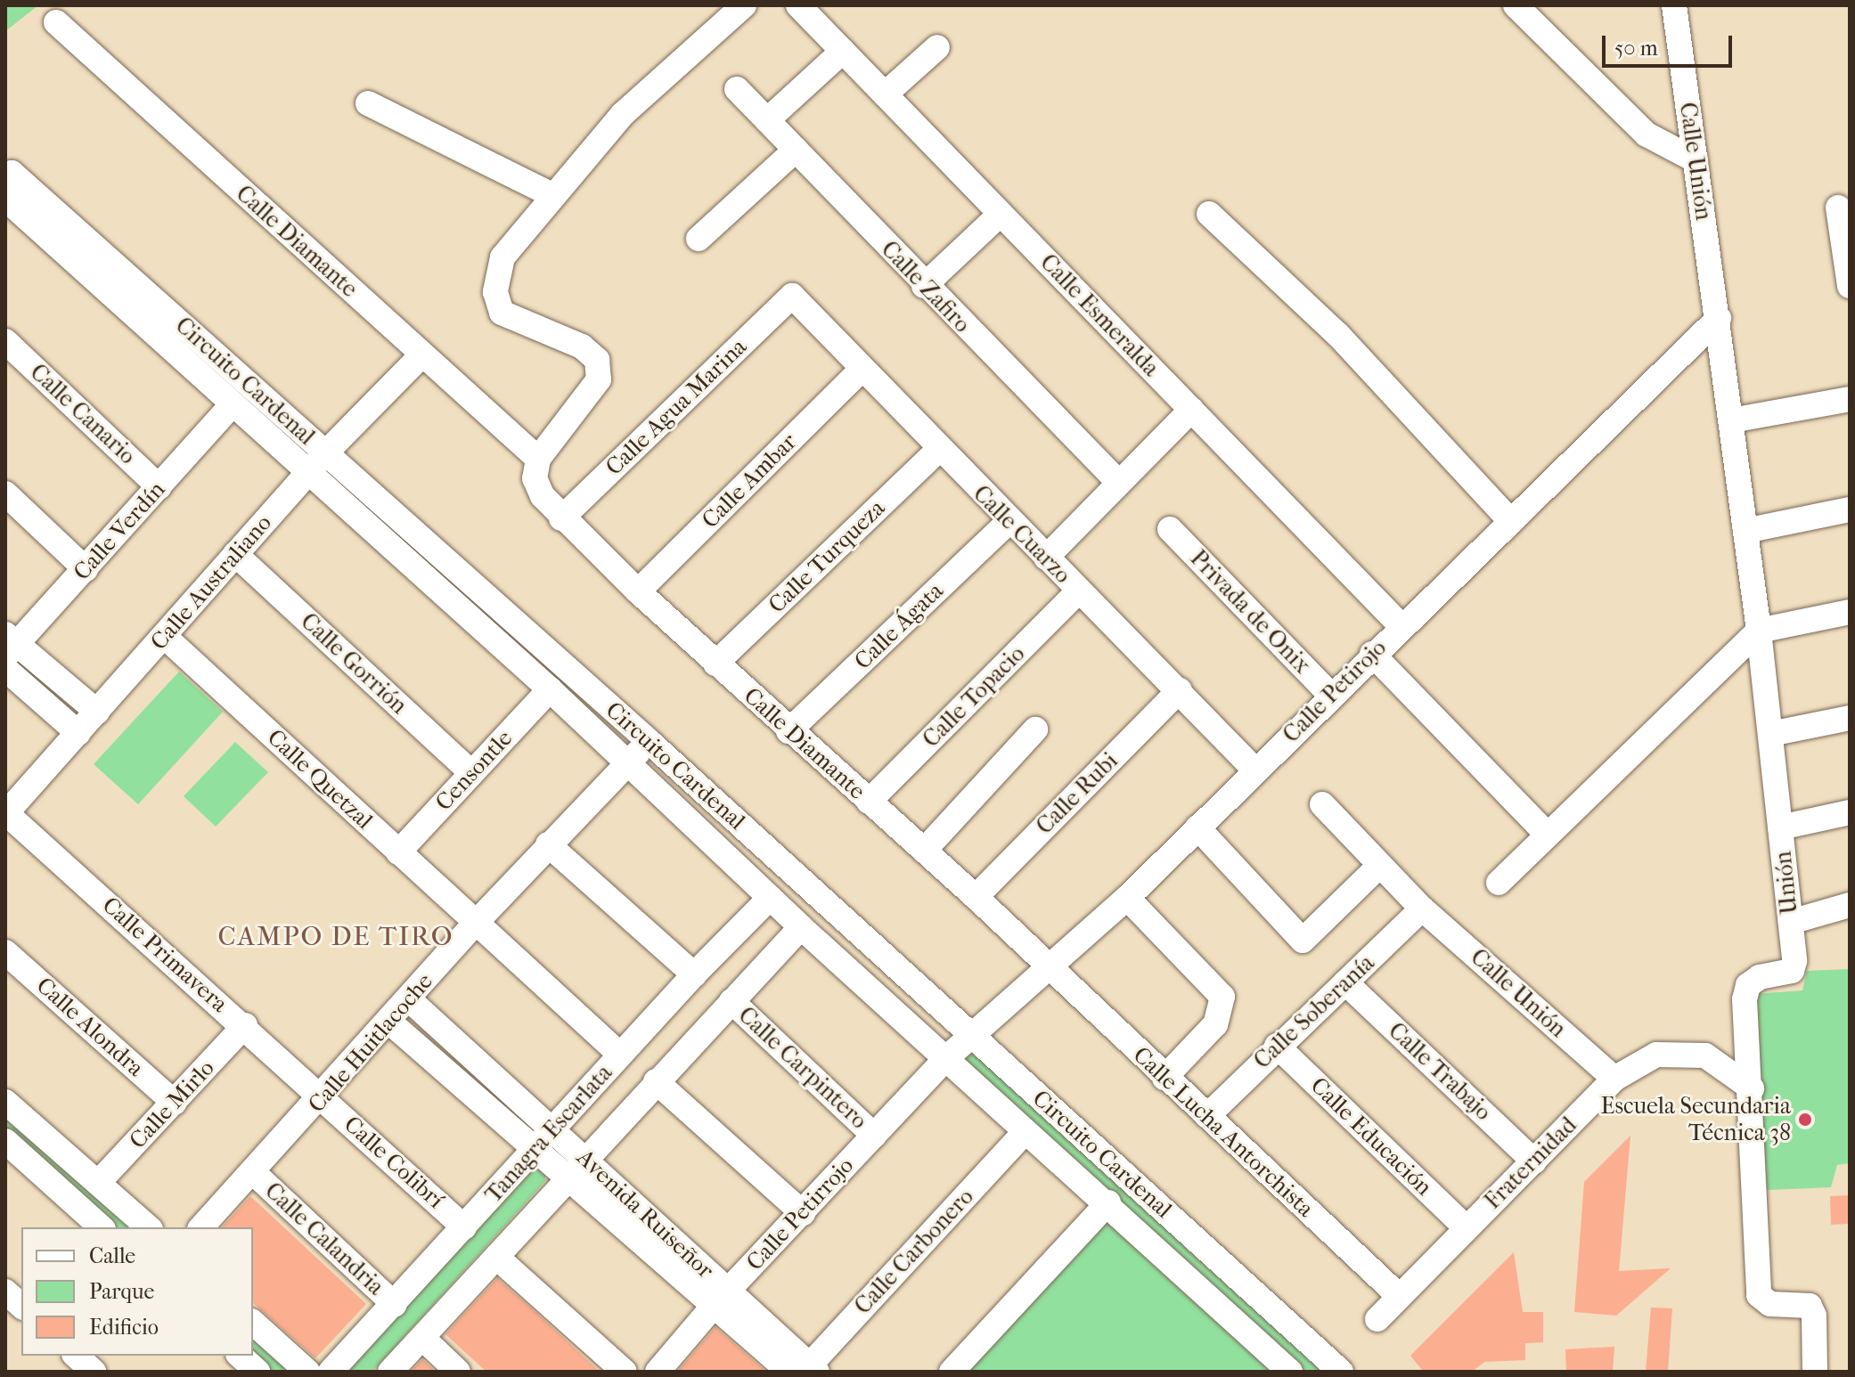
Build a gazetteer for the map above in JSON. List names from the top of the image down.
{
  "streets": {
    "street": [
      "Calle Unión",
      "Calle Diamante",
      "Calle Zafiro",
      "Calle Esmeralda",
      "Circuito Cardenal",
      "Calle Agua Marina",
      "Calle Canario",
      "Calle Ambar",
      "Calle Verdín",
      "Calle Cuarzo",
      "Calle Turqueza",
      "Calle Australiano",
      "Privada de Onix",
      "Calle Ágata",
      "Calle Gorrión",
      "Calle Petirojo",
      "Calle Topacio",
      "Censontle",
      "Calle Quetzal",
      "Calle Rubi",
      "Unión",
      "Calle Primavera",
      "Calle Soberanía",
      "Calle Alondra",
      "Calle Huitlacoche",
      "Calle Carpintero",
      "Calle Trabajo",
      "Calle Mirlo",
      "Calle Lucha Antorchista",
      "Tanagra Escarlata",
      "Calle Educación",
      "Calle Colibrí",
      "Fraternidad",
      "Avenida Ruiseñor",
      "Calle Petirrojo",
      "Calle Calandria",
      "Calle Carbonero"
    ]
  },
  "crossings": [
    ["Calle Unión", "Calle Petirojo"],
    ["Calle Unión", "Unión"],
    ["Calle Unión", "Calle Soberanía"],
    ["Calle Unión", "Fraternidad"],
    ["Calle Diamante", "Calle Agua Marina"],
    ["Calle Diamante", "Calle Ambar"],
    ["Calle Diamante", "Calle Turqueza"],
    ["Calle Diamante", "Calle Australiano"],
    ["Calle Diamante", "Calle Ágata"],
    ["Calle Diamante", "Calle Petirojo"],
    ["Calle Diamante", "Calle Topacio"],
    ["Calle Diamante", "Calle Rubi"],
    ["Calle Diamante", "Calle Lucha Antorchista"],
    ["Calle Esmeralda", "Calle Petirojo"],
    ["Circuito Cardenal", "Calle Verdín"],
    ["Circuito Cardenal", "Calle Australiano"],
    ["Circuito Cardenal", "Calle Petirojo"],
    ["Circuito Cardenal", "Censontle"],
    ["Circuito Cardenal", "Calle Huitlacoche"],
    ["Circuito Cardenal", "Tanagra Escarlata"],
    ["Circuito Cardenal", "Calle Petirrojo"],
    ["Circuito Cardenal", "Calle Carbonero"],
    ["Calle Agua Marina", "Calle Cuarzo"],
    ["Calle Canario", "Calle Verdín"],
    ["Calle Ambar", "Calle Cuarzo"],
    ["Calle Cuarzo", "Calle Turqueza"],
    ["Calle Cuarzo", "Calle Ágata"],
    ["Calle Cuarzo", "Calle Petirojo"],
    ["Calle Cuarzo", "Calle Topacio"],
    ["Calle Cuarzo", "Calle Rubi"],
    ["Calle Australiano", "Calle Gorrión"],
    ["Calle Australiano", "Calle Quetzal"],
    ["Calle Australiano", "Calle Primavera"],
    ["Privada de Onix", "Calle Petirojo"],
    ["Calle Gorrión", "Censontle"],
    ["Calle Petirojo", "Unión"],
    ["Calle Petirojo", "Calle Lucha Antorchista"],
    ["Calle Petirojo", "Calle Petirrojo"],
    ["Censontle", "Calle Quetzal"],
    ["Calle Quetzal", "Calle Huitlacoche"],
    ["Calle Quetzal", "Tanagra Escarlata"],
    ["Unión", "Fraternidad"],
    ["Calle Primavera", "Calle Huitlacoche"],
    ["Calle Primavera", "Calle Mirlo"],
    ["Calle Primavera", "Calle Colibrí"],
    ["Calle Soberanía", "Calle Trabajo"],
    ["Calle Soberanía", "Calle Lucha Antorchista"],
    ["Calle Soberanía", "Calle Educación"],
    ["Calle Alondra", "Calle Mirlo"],
    ["Calle Huitlacoche", "Calle Colibrí"],
    ["Calle Huitlacoche", "Avenida Ruiseñor"],
    ["Calle Huitlacoche", "Calle Calandria"],
    ["Calle Carpintero", "Tanagra Escarlata"],
    ["Calle Carpintero", "Calle Petirrojo"],
    ["Calle Trabajo", "Fraternidad"],
    ["Calle Lucha Antorchista", "Fraternidad"],
    ["Tanagra Escarlata", "Calle Colibrí"],
    ["Tanagra Escarlata", "Avenida Ruiseñor"],
    ["Tanagra Escarlata", "Calle Calandria"],
    ["Calle Educación", "Fraternidad"],
    ["Avenida Ruiseñor", "Calle Petirrojo"],
    ["Avenida Ruiseñor", "Calle Carbonero"]
  ],
  "districts": ["CAMPO DE TIRO"],
  "places": ["Escuela Secundaria Técnica 38"],
  "legend": ["Calle", "Parque", "Edificio"],
  "scale_bar": "50 m"
}
